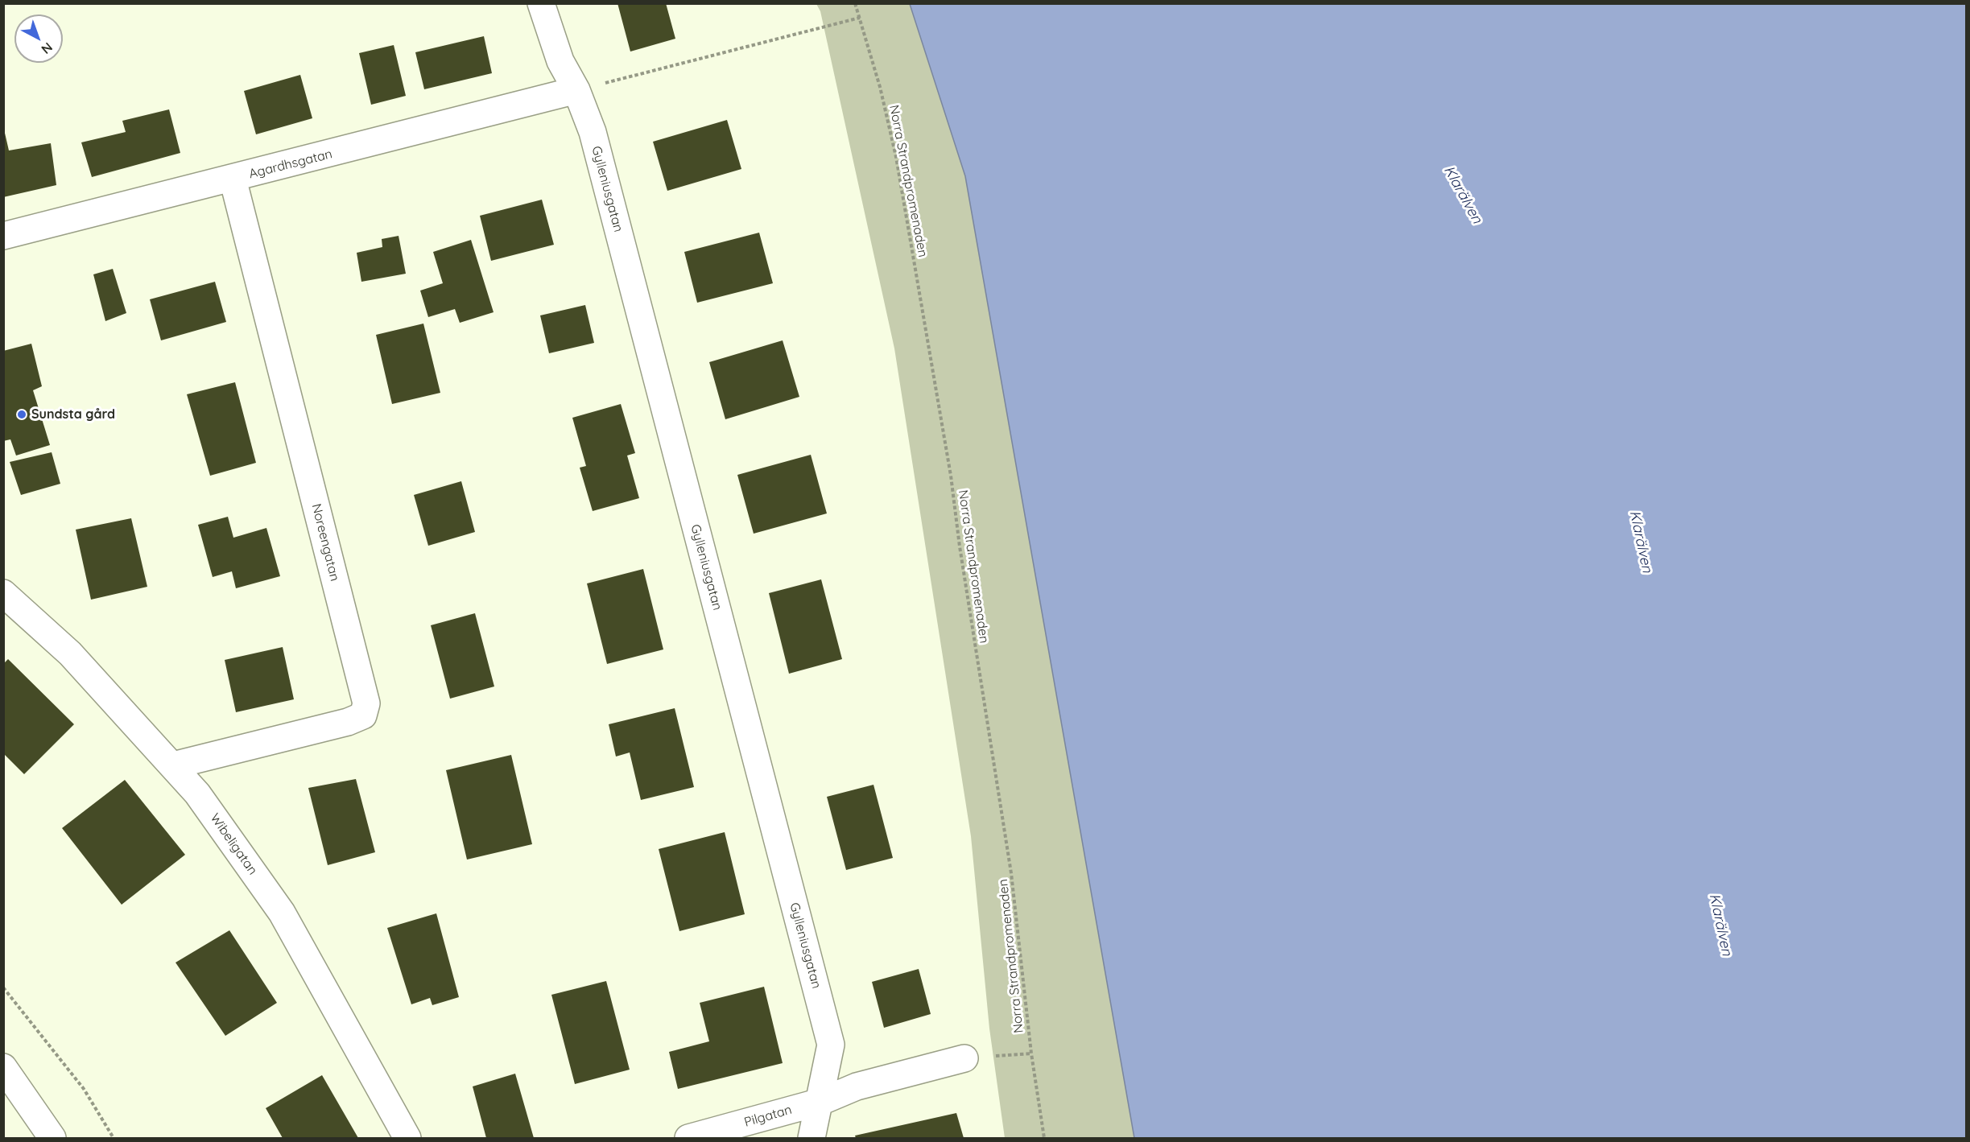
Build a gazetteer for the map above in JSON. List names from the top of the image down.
{
  "streets": {
    "street": [
      "Agardhsgatan",
      "Gylleniusgatan",
      "Noreengatan",
      "Wibeligatan",
      "Pilgatan"
    ],
    "path": ["Norra Strandpromenaden"]
  },
  "crossings": [
    ["Agardhsgatan", "Gylleniusgatan"],
    ["Agardhsgatan", "Noreengatan"],
    ["Gylleniusgatan", "Pilgatan"],
    ["Noreengatan", "Wibeligatan"]
  ],
  "water": ["Klarälven"],
  "places": ["Sundsta gård"],
  "north": "bottom right"
}
